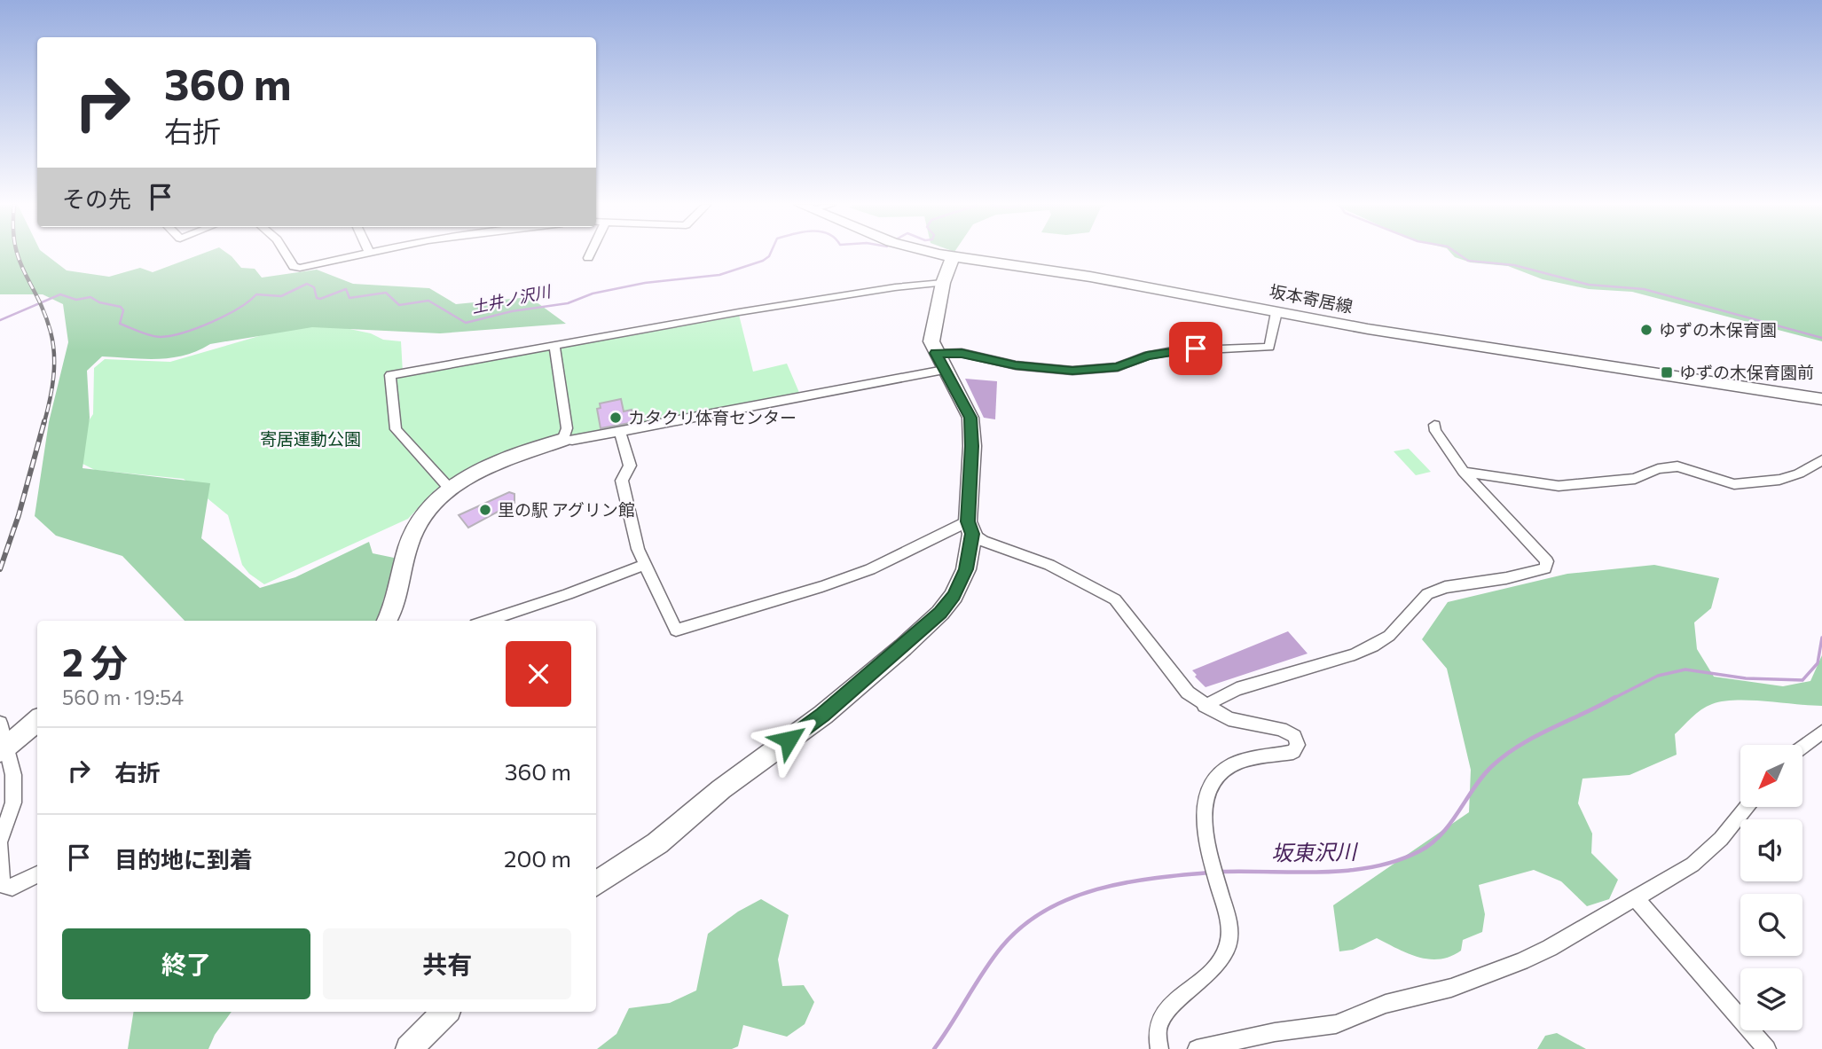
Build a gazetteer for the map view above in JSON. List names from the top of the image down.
{
  "streets": {
    "street": ["坂本寄居線"]
  },
  "water": ["土井ノ沢川", "坂東沢川"],
  "parks": ["寄居運動公園"],
  "places": {
    "other": ["ゆずの木保育園", "カタクリ体育センター", "里の駅 アグリン館"],
    "transit": ["ゆずの木保育園前"]
  },
  "north": "bottom left",
  "page": {
    "turn": ["360 m", "右折"],
    "then": "その先",
    "heading": ["2 分", "560 m · 19:54"],
    "list": [
      {
        "name": "右折",
        "value": "360 m"
      },
      {
        "name": "目的地に到着",
        "value": "200 m"
      }
    ],
    "buttons": ["終了", "共有"]
  }
}
